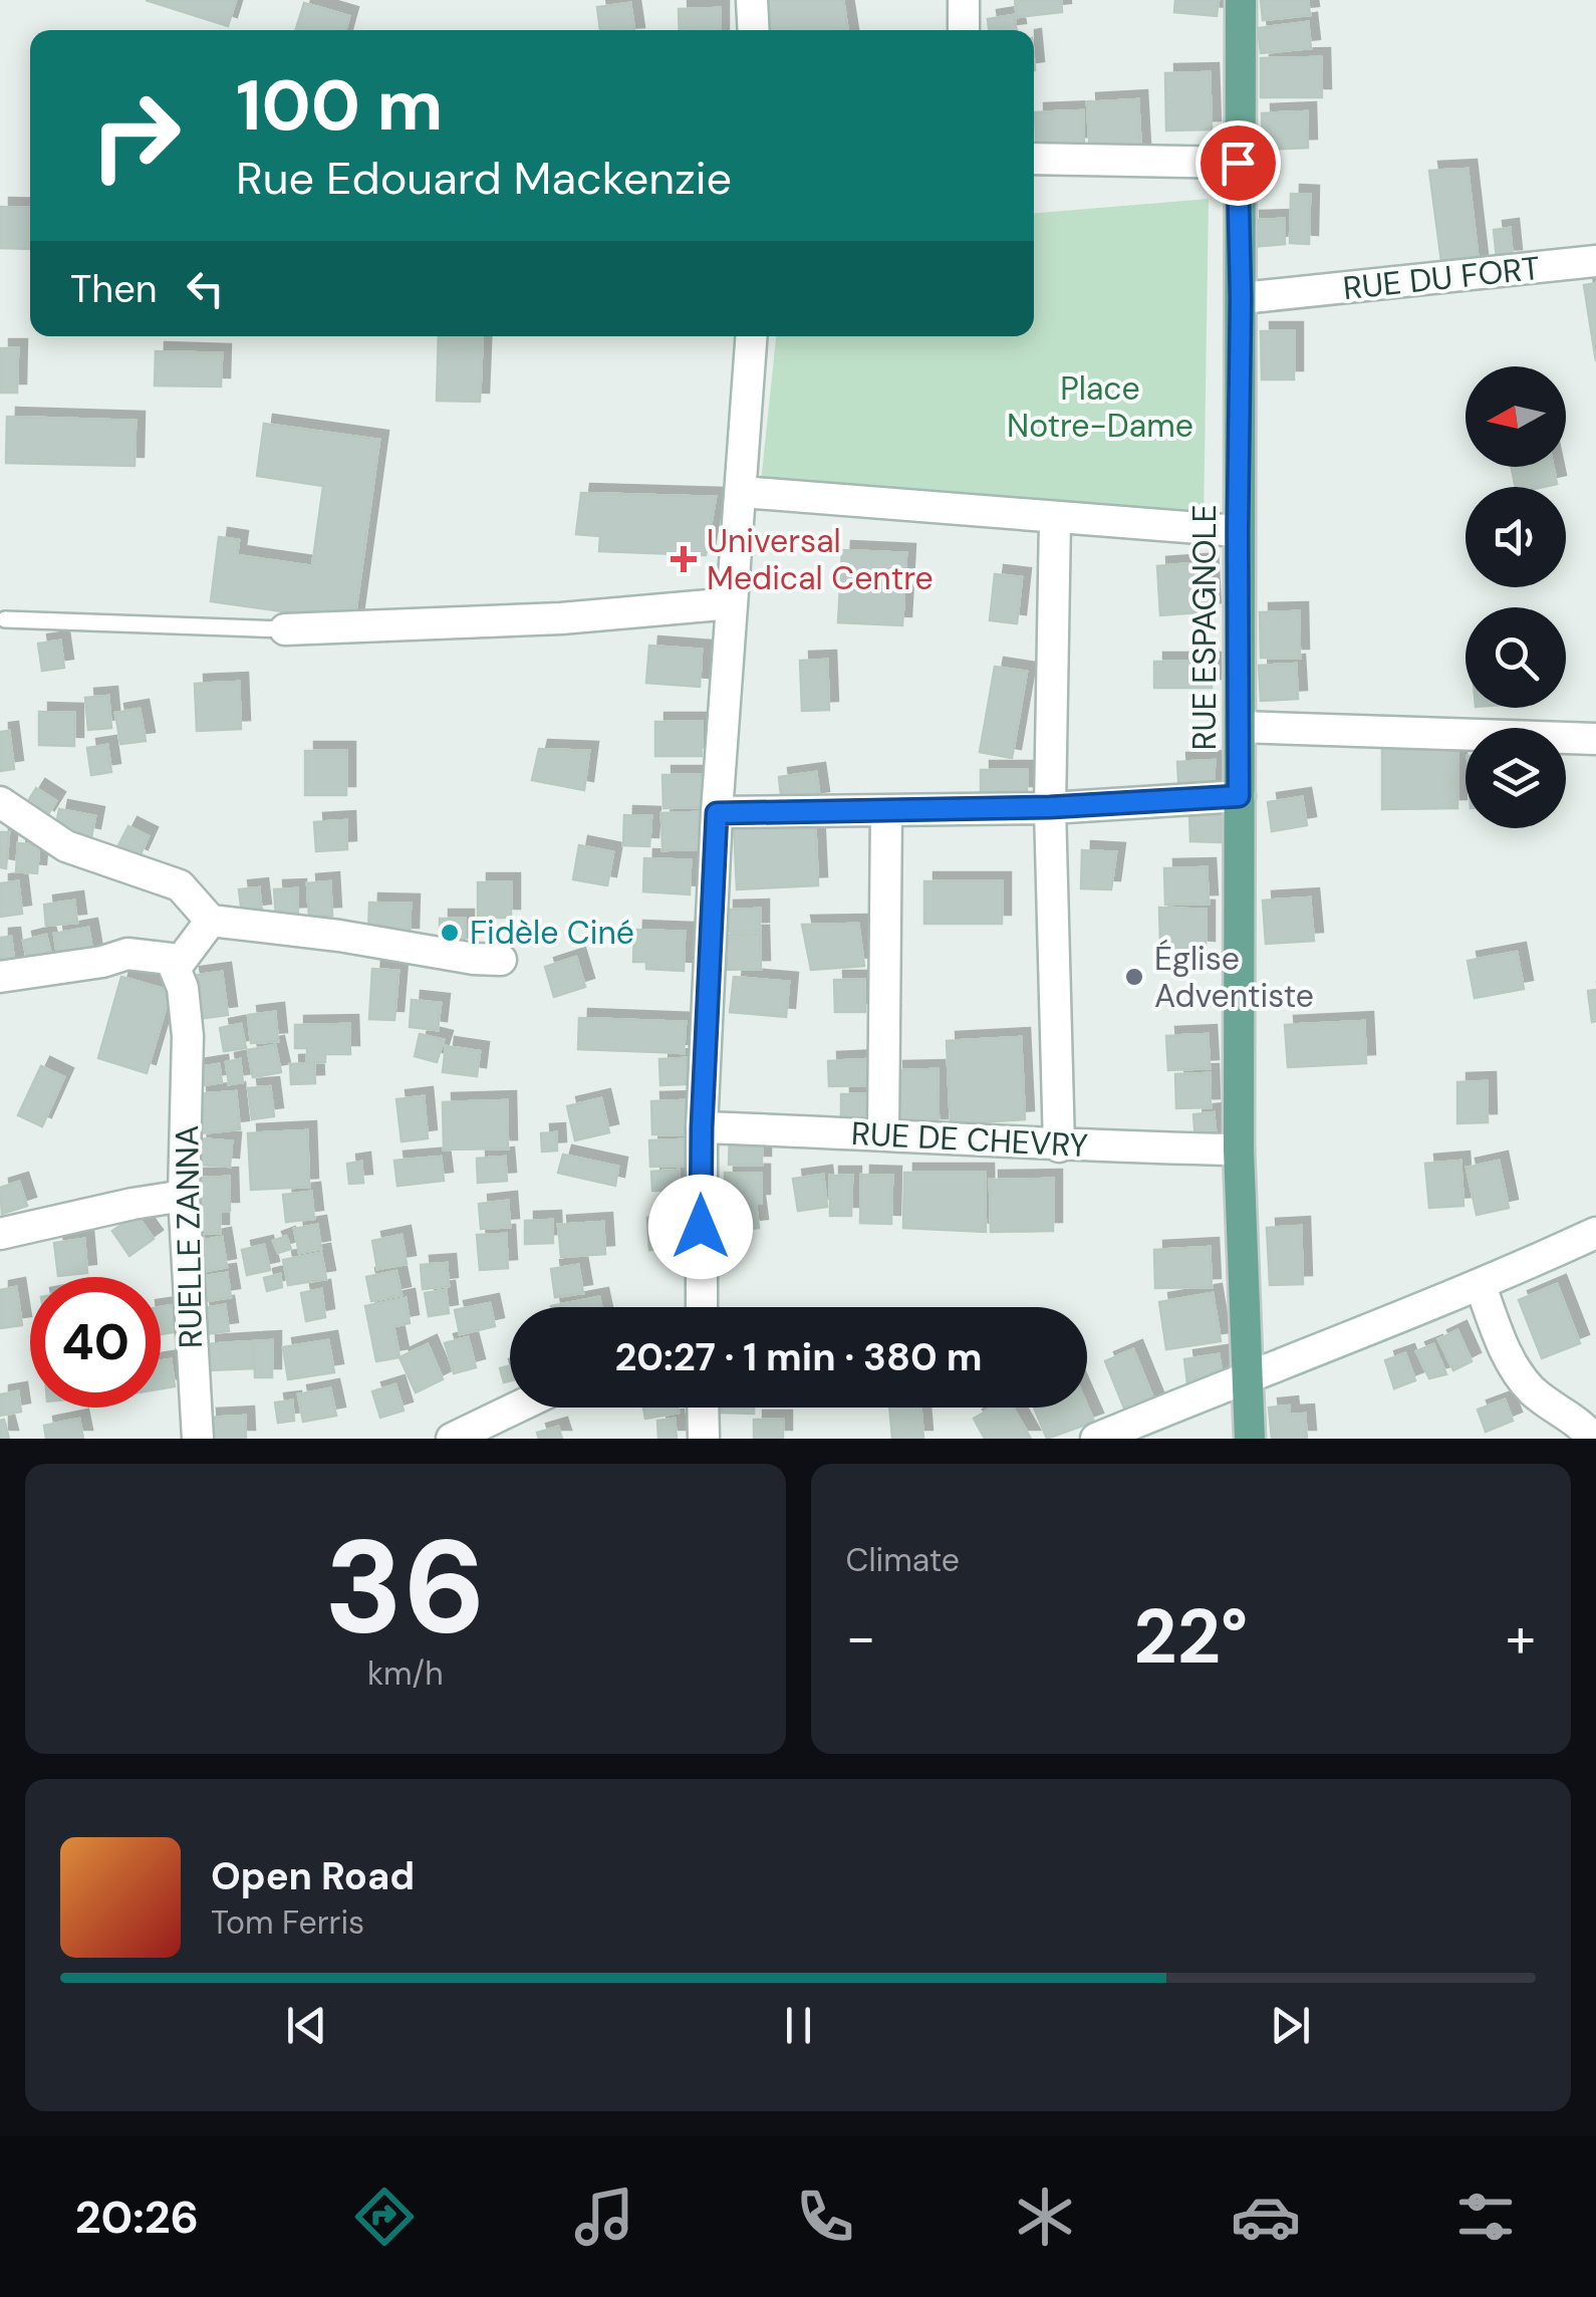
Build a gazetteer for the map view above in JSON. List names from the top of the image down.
{
  "streets": {
    "main road": ["RUE ESPAGNOLE"],
    "street": ["RUE DU FORT", "RUE DE CHEVRY", "RUELLE ZANNA"]
  },
  "crossings": [
    ["RUE DU FORT", "RUE ESPAGNOLE"],
    ["RUE ESPAGNOLE", "RUE DE CHEVRY"]
  ],
  "parks": ["Place Notre-Dame"],
  "places": {
    "health": ["Universal Medical Centre"],
    "other": ["Fidèle Ciné", "Église Adventiste"]
  },
  "north": "left",
  "page": {
    "turn": ["100 m", "Rue Edouard Mackenzie"],
    "then": "Then",
    "limit": "40",
    "trip": "20:27 · 1 min · 380 m",
    "tile": [
      ["36", "km/h"],
      "Climate"
    ],
    "heat": ["−", "22°", "+"],
    "song": ["Open Road", "Tom Ferris"],
    "tabs": "20:26"
  }
}
